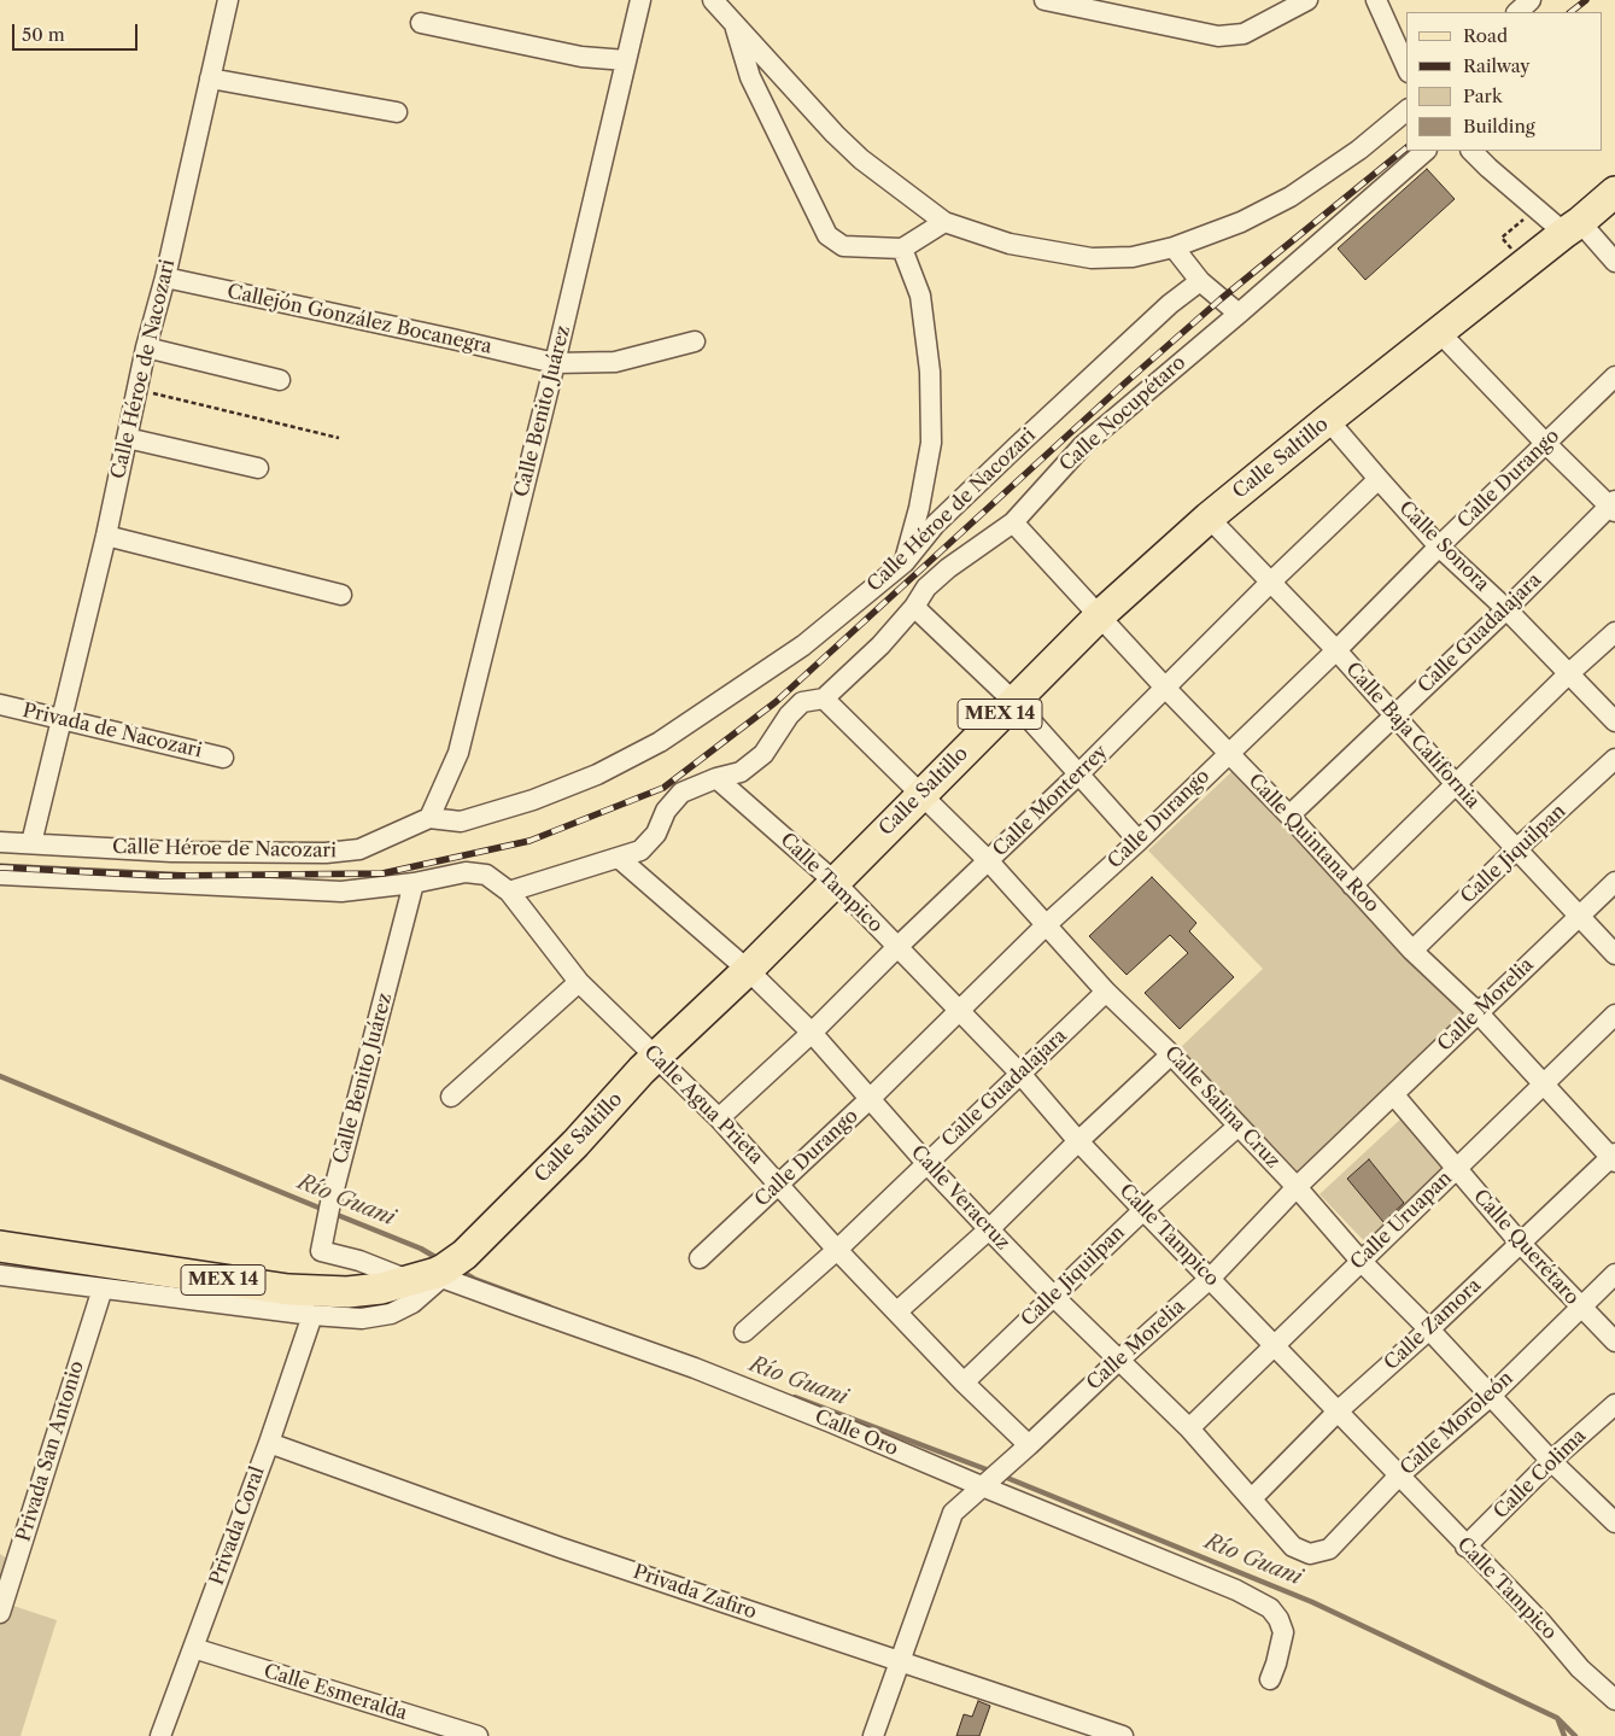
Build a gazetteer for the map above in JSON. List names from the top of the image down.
{
  "streets": {
    "main road": ["Calle Saltillo", "MEX 14"],
    "street": [
      "Callejón González Bocanegra",
      "Calle Héroe de Nacozari",
      "Calle Benito Juárez",
      "Calle Nocupétaro",
      "Calle Durango",
      "Calle Sonora",
      "Calle Guadalajara",
      "Privada de Nacozari",
      "Calle Baja California",
      "Calle Monterrey",
      "Calle Quintana Roo",
      "Calle Jiquilpan",
      "Calle Tampico",
      "Calle Morelia",
      "Calle Agua Prieta",
      "Calle Salina Cruz",
      "Calle Veracruz",
      "Calle Uruapan",
      "Calle Querétaro",
      "Calle Zamora",
      "Calle Moroleón",
      "Calle Oro",
      "Privada San Antonio",
      "Calle Colima",
      "Privada Coral",
      "Privada Zafiro",
      "Calle Esmeralda"
    ]
  },
  "crossings": [
    ["Callejón González Bocanegra", "Calle Héroe de Nacozari"],
    ["Callejón González Bocanegra", "Calle Benito Juárez"],
    ["Calle Héroe de Nacozari", "Calle Benito Juárez"],
    ["Calle Héroe de Nacozari", "Privada de Nacozari"],
    ["Calle Benito Juárez", "Calle Saltillo"],
    ["Calle Benito Juárez", "MEX 14"],
    ["Calle Benito Juárez", "Calle Agua Prieta"],
    ["Calle Benito Juárez", "Calle Oro"],
    ["Calle Nocupétaro", "Calle Quintana Roo"],
    ["Calle Nocupétaro", "Calle Tampico"],
    ["Calle Nocupétaro", "Calle Agua Prieta"],
    ["Calle Nocupétaro", "Calle Salina Cruz"],
    ["Calle Nocupétaro", "Calle Veracruz"],
    ["Calle Saltillo", "Calle Sonora"],
    ["Calle Saltillo", "MEX 14"],
    ["Calle Saltillo", "Calle Baja California"],
    ["Calle Saltillo", "Calle Quintana Roo"],
    ["Calle Saltillo", "Calle Tampico"],
    ["Calle Saltillo", "Calle Agua Prieta"],
    ["Calle Saltillo", "Calle Salina Cruz"],
    ["Calle Saltillo", "Calle Veracruz"],
    ["Calle Saltillo", "Calle Oro"],
    ["Calle Durango", "Calle Sonora"],
    ["Calle Durango", "Calle Baja California"],
    ["Calle Durango", "Calle Quintana Roo"],
    ["Calle Durango", "Calle Tampico"],
    ["Calle Durango", "Calle Agua Prieta"],
    ["Calle Durango", "Calle Salina Cruz"],
    ["Calle Durango", "Calle Veracruz"],
    ["Calle Sonora", "Calle Guadalajara"],
    ["Calle Sonora", "Calle Monterrey"],
    ["Calle Guadalajara", "Calle Baja California"],
    ["Calle Guadalajara", "Calle Quintana Roo"],
    ["Calle Guadalajara", "Calle Tampico"],
    ["Calle Guadalajara", "Calle Agua Prieta"],
    ["Calle Guadalajara", "Calle Salina Cruz"],
    ["Calle Guadalajara", "Calle Veracruz"],
    ["MEX 14", "Calle Oro"],
    ["Calle Baja California", "Calle Monterrey"],
    ["Calle Baja California", "Calle Jiquilpan"],
    ["Calle Baja California", "Calle Morelia"],
    ["Calle Monterrey", "Calle Quintana Roo"],
    ["Calle Monterrey", "Calle Tampico"],
    ["Calle Monterrey", "Calle Agua Prieta"],
    ["Calle Monterrey", "Calle Salina Cruz"],
    ["Calle Monterrey", "Calle Veracruz"],
    ["Calle Quintana Roo", "Calle Jiquilpan"],
    ["Calle Quintana Roo", "Calle Morelia"],
    ["Calle Quintana Roo", "Calle Uruapan"],
    ["Calle Quintana Roo", "Calle Zamora"],
    ["Calle Jiquilpan", "Calle Tampico"],
    ["Calle Jiquilpan", "Calle Agua Prieta"],
    ["Calle Jiquilpan", "Calle Salina Cruz"],
    ["Calle Jiquilpan", "Calle Veracruz"],
    ["Calle Tampico", "Calle Morelia"],
    ["Calle Tampico", "Calle Uruapan"],
    ["Calle Tampico", "Calle Zamora"],
    ["Calle Tampico", "Calle Moroleón"],
    ["Calle Tampico", "Calle Colima"],
    ["Calle Morelia", "Calle Agua Prieta"],
    ["Calle Morelia", "Calle Salina Cruz"],
    ["Calle Morelia", "Calle Veracruz"],
    ["Calle Morelia", "Calle Querétaro"],
    ["Calle Morelia", "Calle Oro"],
    ["Calle Morelia", "Privada Zafiro"],
    ["Calle Salina Cruz", "Calle Uruapan"],
    ["Calle Salina Cruz", "Calle Zamora"],
    ["Calle Salina Cruz", "Calle Moroleón"],
    ["Calle Salina Cruz", "Calle Colima"],
    ["Calle Veracruz", "Calle Uruapan"],
    ["Calle Veracruz", "Calle Zamora"],
    ["Calle Veracruz", "Calle Moroleón"],
    ["Calle Uruapan", "Calle Querétaro"],
    ["Calle Querétaro", "Calle Zamora"],
    ["Calle Querétaro", "Calle Moroleón"],
    ["Privada Coral", "Privada Zafiro"],
    ["Privada Coral", "Calle Esmeralda"]
  ],
  "water": ["Río Guani"],
  "legend": [
    "Road",
    "Railway",
    "Park",
    "Building"
  ],
  "scale_bar": "50 m"
}
